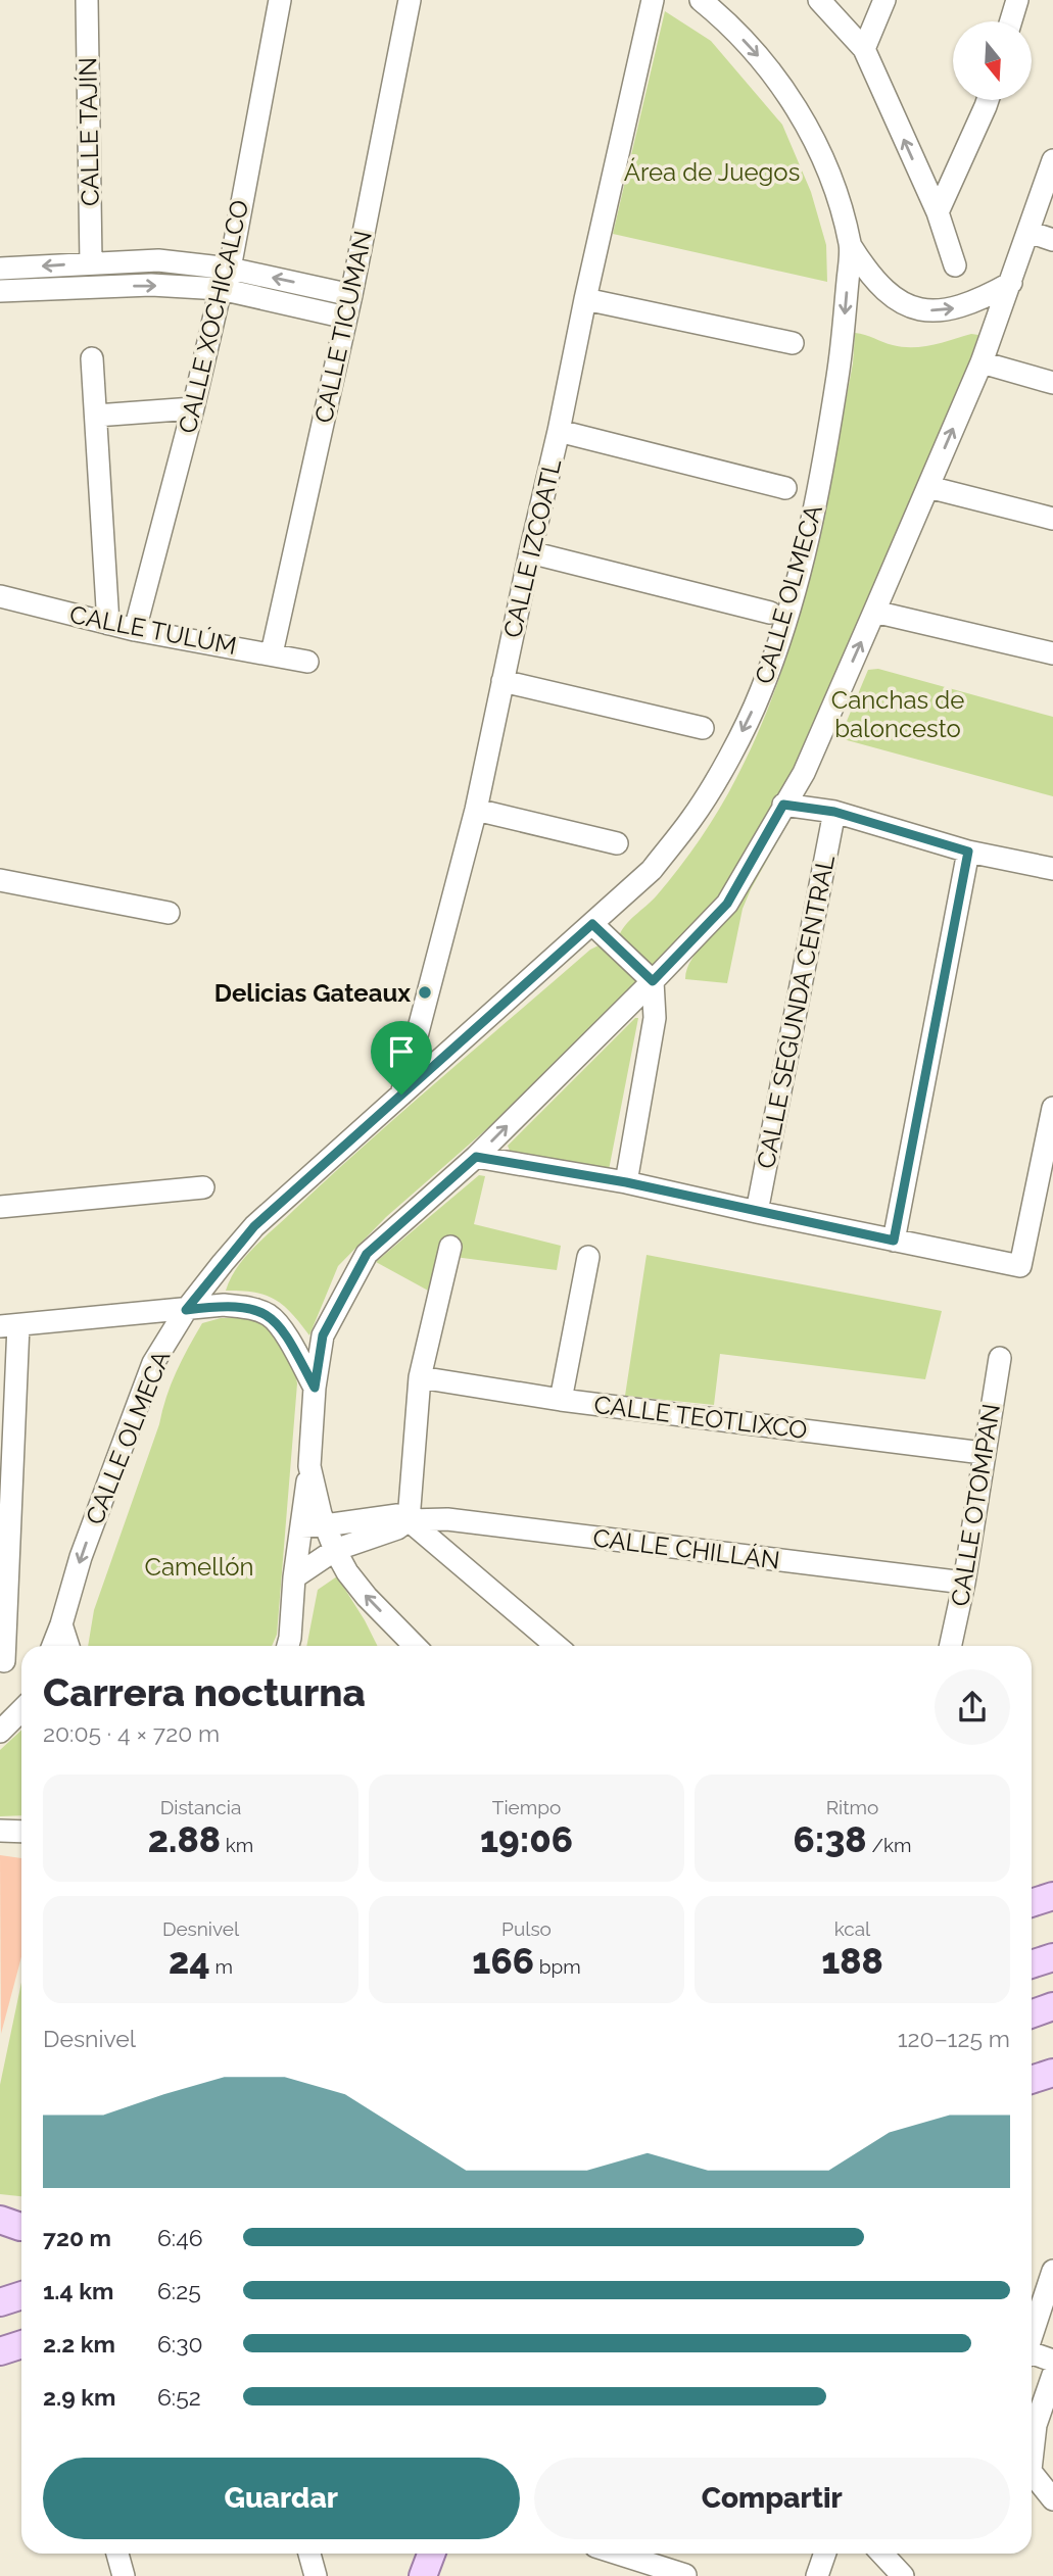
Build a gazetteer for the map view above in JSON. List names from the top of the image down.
{
  "streets": {
    "street": [
      "CALLE TAJÍN",
      "CALLE XOCHICALCO",
      "CALLE TICUMAN",
      "CALLE IZCOATL",
      "CALLE OLMECA",
      "CALLE TULÚM",
      "CALLE SEGUNDA CENTRAL",
      "CALLE TEOTLIXCO",
      "CALLE OTOMPAN",
      "CALLE CHILLÁN"
    ]
  },
  "crossings": [
    ["CALLE XOCHICALCO", "CALLE TULÚM"],
    ["CALLE TICUMAN", "CALLE TULÚM"],
    ["CALLE IZCOATL", "CALLE OLMECA"],
    ["CALLE TEOTLIXCO", "CALLE OTOMPAN"],
    ["CALLE OTOMPAN", "CALLE CHILLÁN"]
  ],
  "parks": ["Área de Juegos", "Canchas de baloncesto", "Camellón"],
  "places": ["Delicias Gateaux"],
  "north": "bottom",
  "page": {
    "heading": ["Carrera nocturna", "20:05 · 4 × 720 m"],
    "stats": [
      ["Distancia", "2.88 km"],
      ["Tiempo", "19:06"],
      ["Ritmo", "6:38 /km"],
      ["Desnivel", "24 m"],
      ["Pulso", "166 bpm"],
      ["kcal", "188"]
    ],
    "chart": ["Desnivel", "120–125 m"],
    "list": [
      {
        "name": "720 m",
        "note": "6:46"
      },
      {
        "name": "1.4 km",
        "note": "6:25"
      },
      {
        "name": "2.2 km",
        "note": "6:30"
      },
      {
        "name": "2.9 km",
        "note": "6:52"
      }
    ],
    "buttons": ["Guardar", "Compartir"]
  }
}
